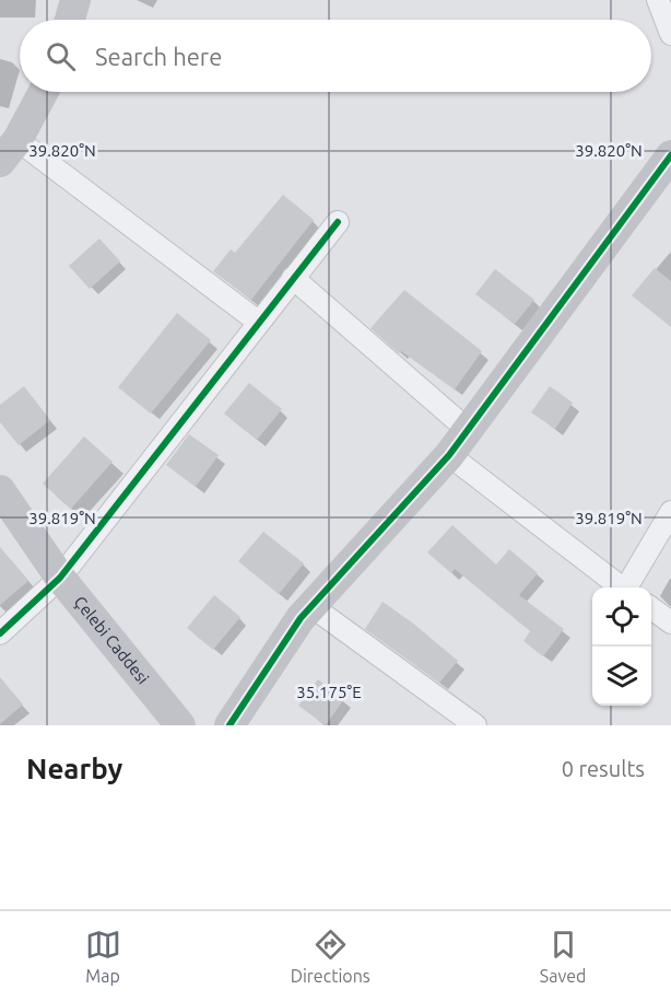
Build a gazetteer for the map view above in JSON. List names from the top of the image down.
{
  "streets": {
    "street": ["Çelebi Caddesi"]
  },
  "page": {
    "search": "Search here",
    "heading": ["Nearby", "0 results"],
    "nav": ["Map", "Directions", "Saved"]
  },
  "coordinates": ["39.820°N", "39.819°N", "35.175°E"]
}
